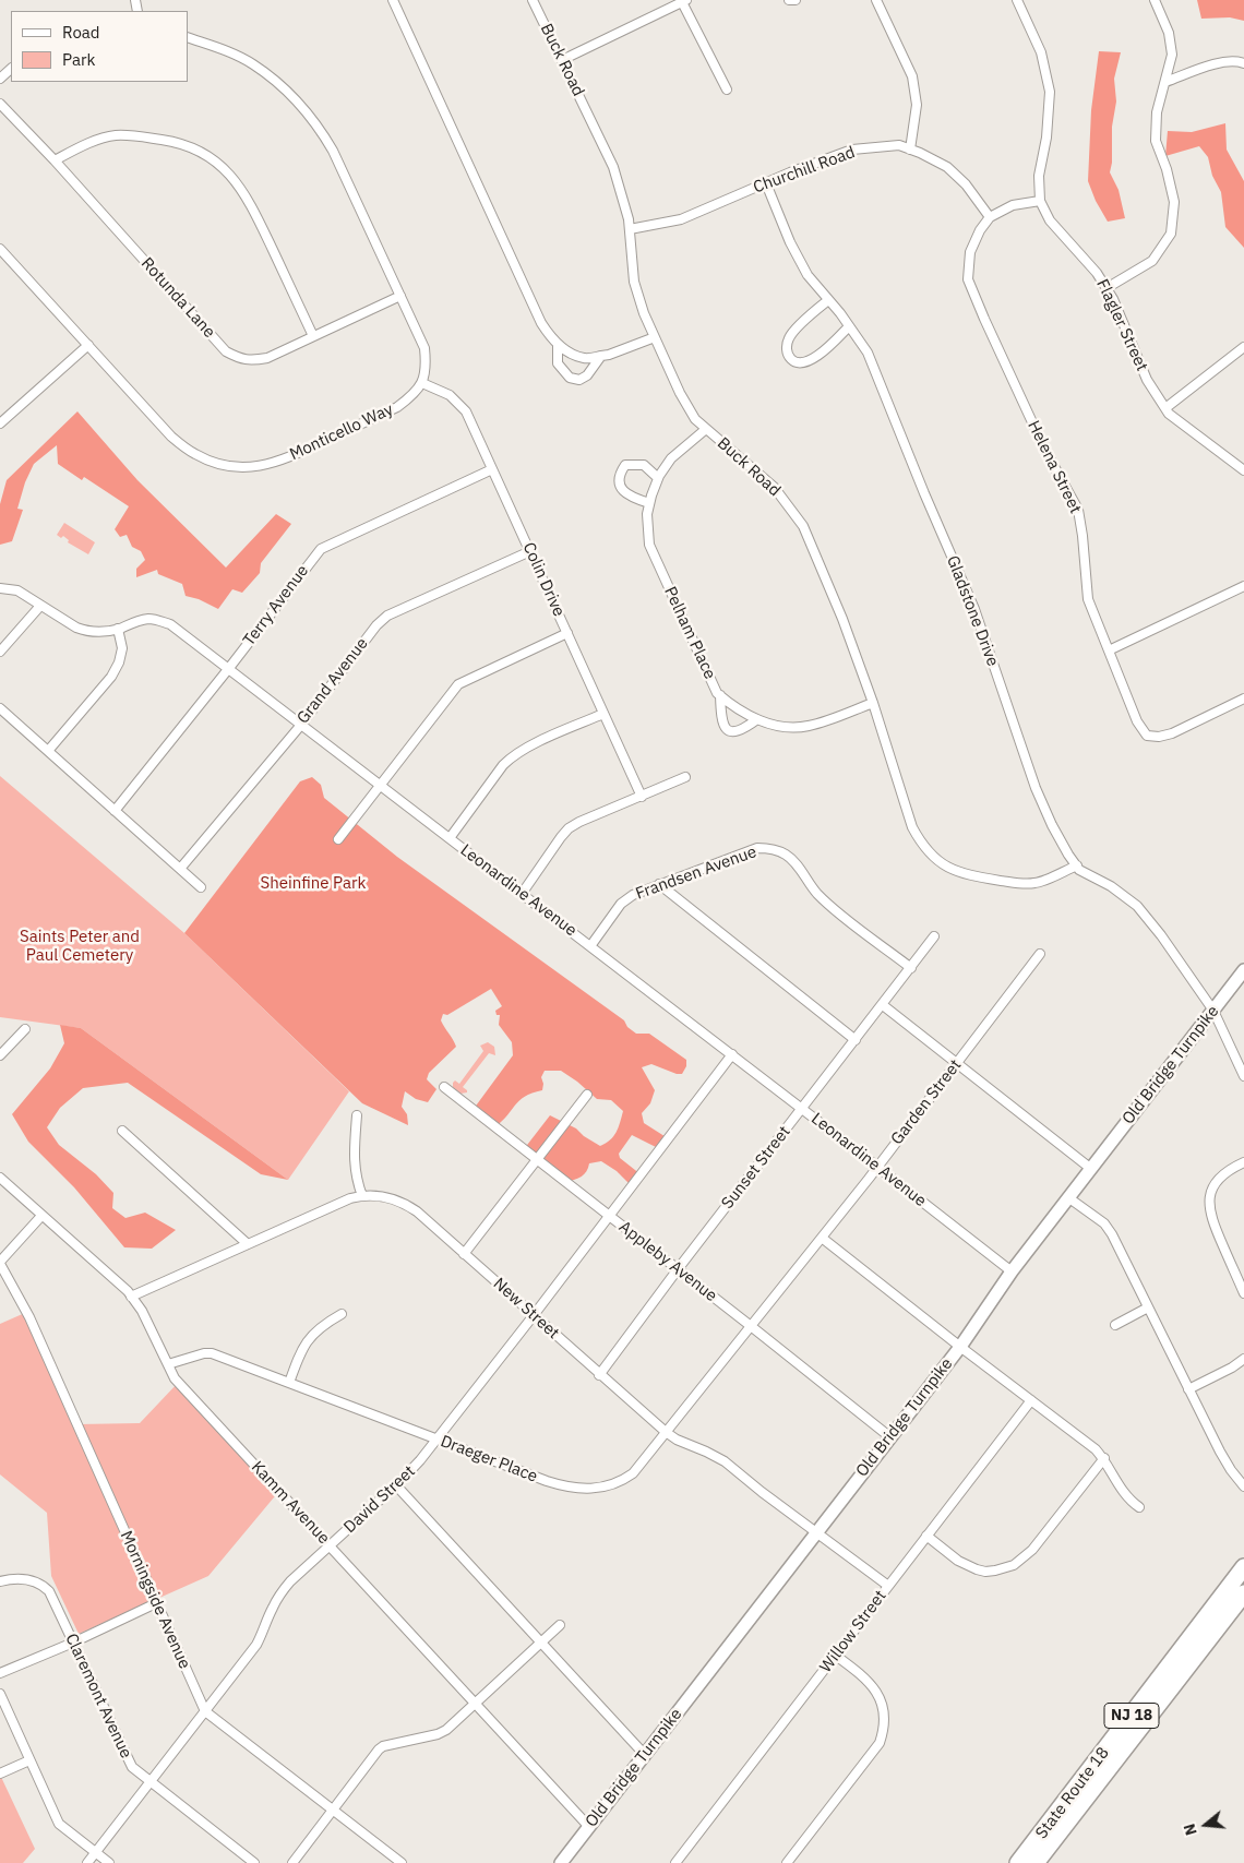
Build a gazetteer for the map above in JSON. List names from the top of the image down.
{
  "streets": {
    "highway": ["NJ 18", "State Route 18"],
    "street": [
      "Buck Road",
      "Churchill Road",
      "Rotunda Lane",
      "Flagler Street",
      "Monticello Way",
      "Helena Street",
      "Colin Drive",
      "Terry Avenue",
      "Gladstone Drive",
      "Pelham Place",
      "Grand Avenue",
      "Frandsen Avenue",
      "Leonardine Avenue",
      "Old Bridge Turnpike",
      "Garden Street",
      "Sunset Street",
      "Appleby Avenue",
      "New Street",
      "Draeger Place",
      "David Street",
      "Kamm Avenue",
      "Morningside Avenue",
      "Willow Street",
      "Claremont Avenue"
    ]
  },
  "crossings": [
    ["Buck Road", "Churchill Road"],
    ["Buck Road", "Gladstone Drive"],
    ["Buck Road", "Pelham Place"],
    ["Churchill Road", "Helena Street"],
    ["Churchill Road", "Gladstone Drive"],
    ["Monticello Way", "Colin Drive"],
    ["Colin Drive", "Terry Avenue"],
    ["Colin Drive", "Grand Avenue"],
    ["Terry Avenue", "Leonardine Avenue"],
    ["Gladstone Drive", "Old Bridge Turnpike"],
    ["Grand Avenue", "Leonardine Avenue"],
    ["Frandsen Avenue", "Leonardine Avenue"],
    ["Frandsen Avenue", "Sunset Street"],
    ["Leonardine Avenue", "Old Bridge Turnpike"],
    ["Leonardine Avenue", "Garden Street"],
    ["Leonardine Avenue", "Sunset Street"],
    ["Leonardine Avenue", "David Street"],
    ["Old Bridge Turnpike", "Appleby Avenue"],
    ["Old Bridge Turnpike", "New Street"],
    ["Old Bridge Turnpike", "Kamm Avenue"],
    ["Garden Street", "Appleby Avenue"],
    ["Garden Street", "Draeger Place"],
    ["Sunset Street", "Appleby Avenue"],
    ["Sunset Street", "New Street"],
    ["Appleby Avenue", "Draeger Place"],
    ["Appleby Avenue", "David Street"],
    ["New Street", "Draeger Place"],
    ["New Street", "David Street"],
    ["New Street", "Kamm Avenue"],
    ["New Street", "Willow Street"],
    ["Draeger Place", "David Street"],
    ["Draeger Place", "Kamm Avenue"],
    ["David Street", "Kamm Avenue"],
    ["David Street", "Morningside Avenue"],
    ["David Street", "Claremont Avenue"]
  ],
  "parks": ["Sheinfine Park", "Saints Peter and Paul Cemetery"],
  "legend": ["Road", "Park"],
  "north": "left"
}
